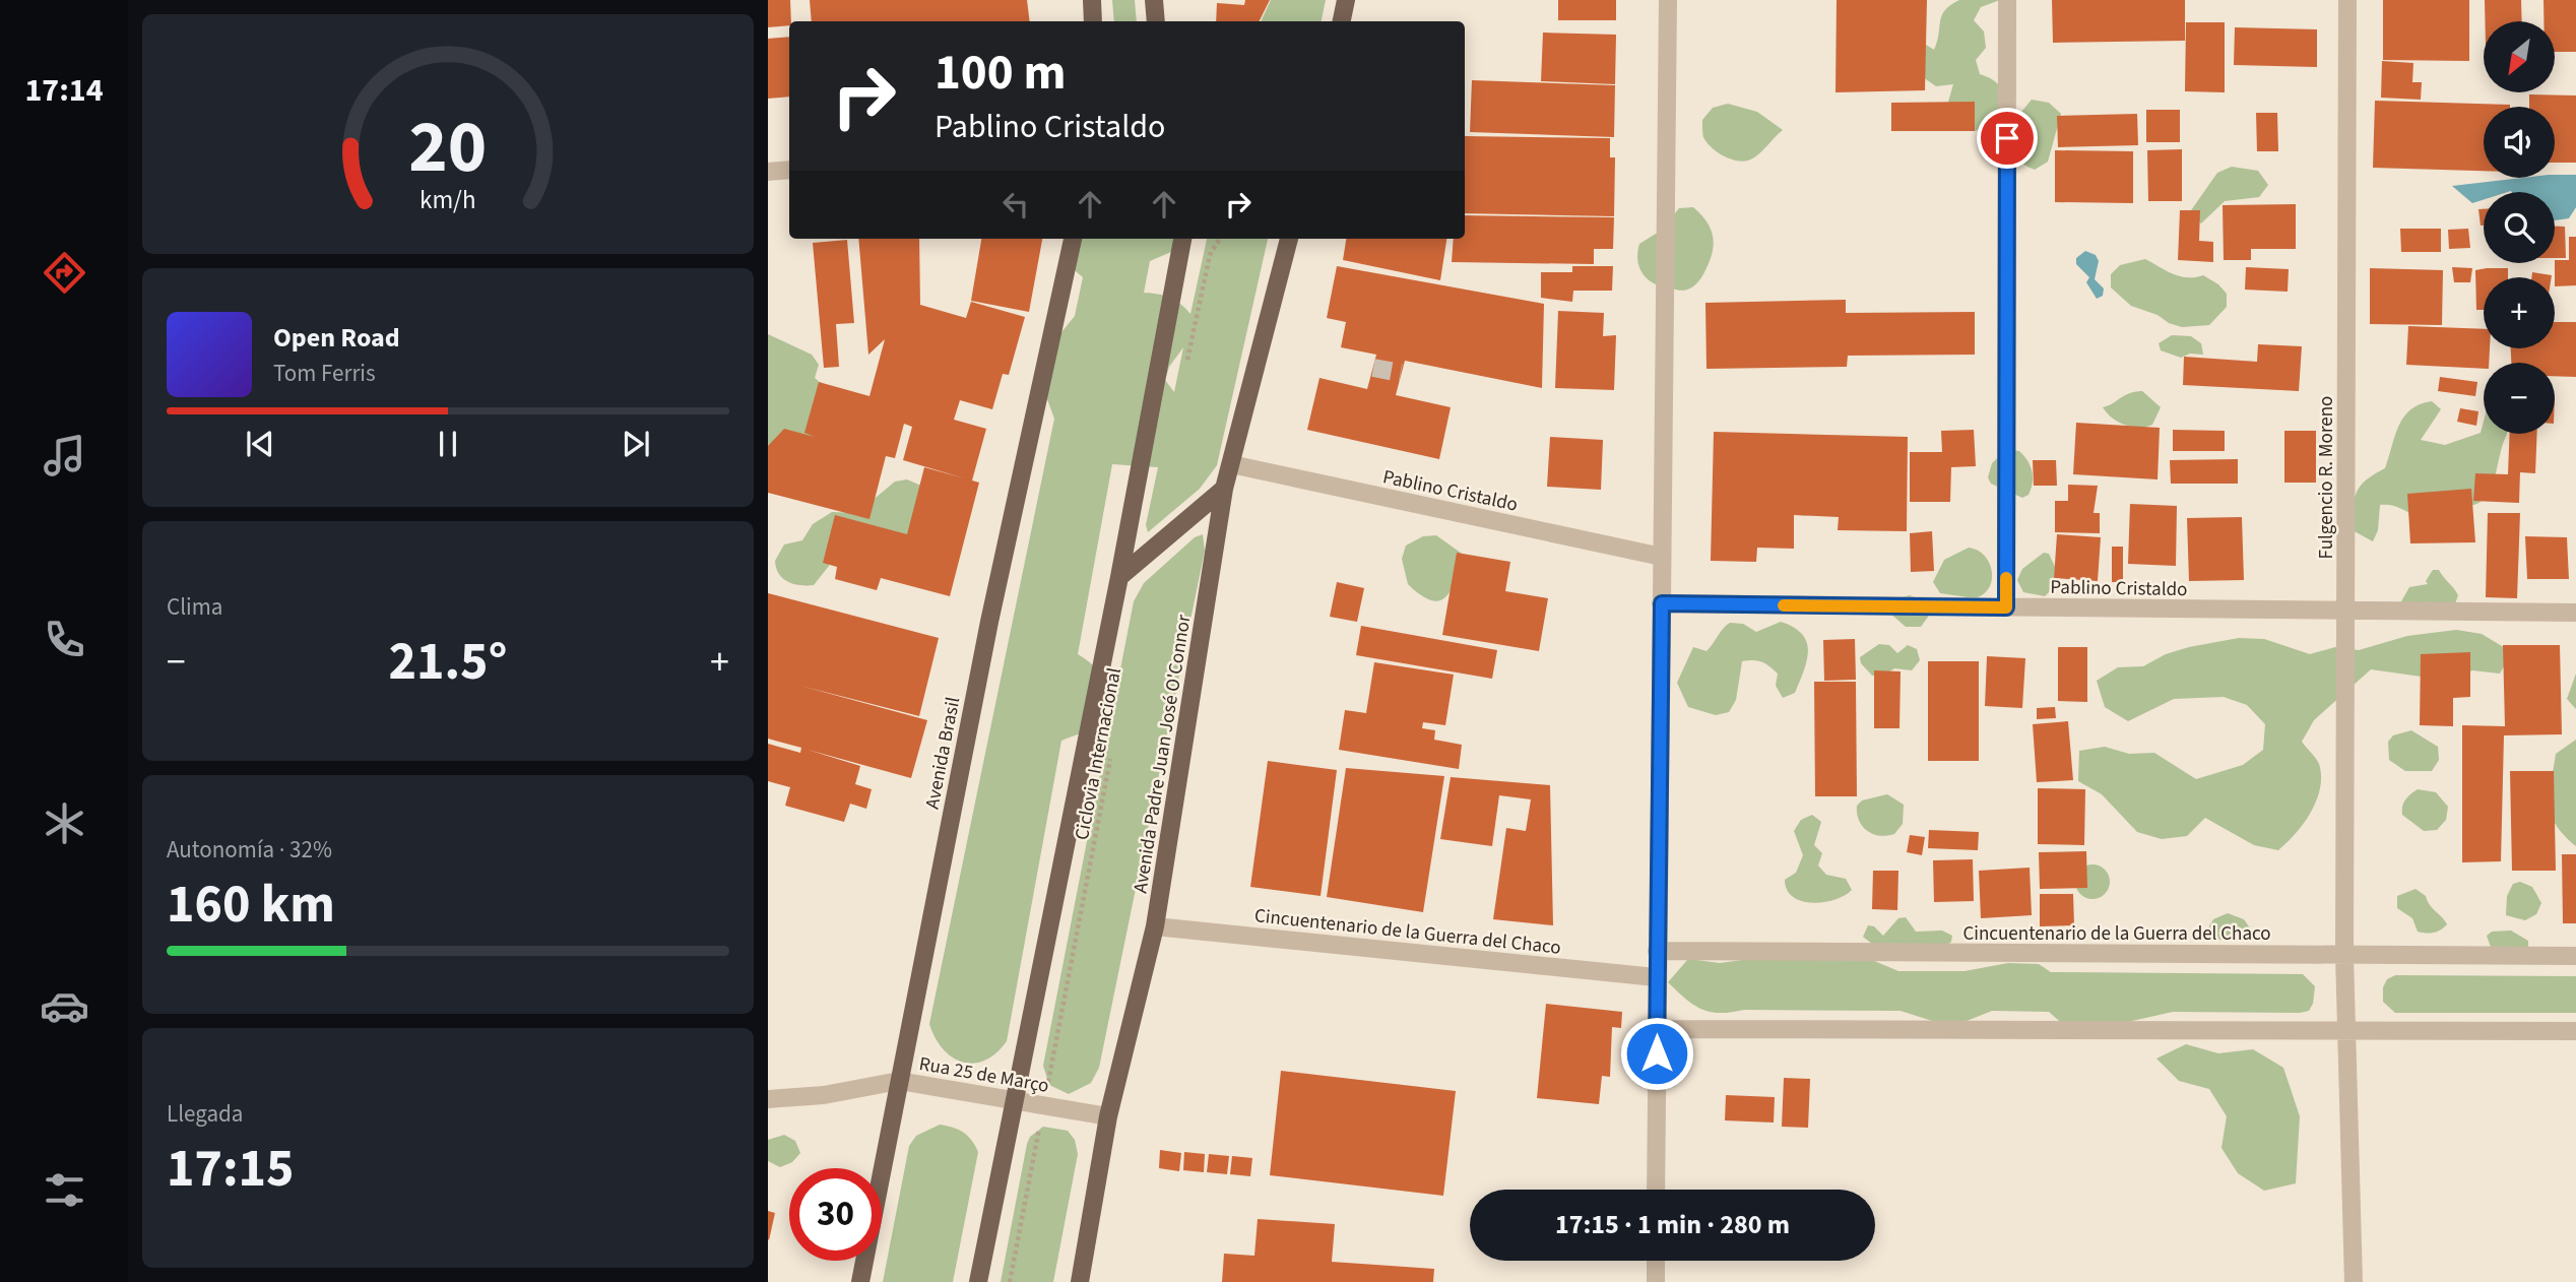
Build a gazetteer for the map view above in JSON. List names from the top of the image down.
{
  "streets": {
    "main road": ["Avenida Brasil", "Avenida Padre Juan José O'Connor"],
    "street": [
      "Fulgencio R. Moreno",
      "Pablino Cristaldo",
      "Cincuentenario de la Guerra del Chaco",
      "Rua 25 de Março"
    ],
    "path": ["Ciclovia Internacional"]
  },
  "crossings": [
    ["Fulgencio R. Moreno", "Pablino Cristaldo"],
    ["Fulgencio R. Moreno", "Cincuentenario de la Guerra del Chaco"],
    ["Pablino Cristaldo", "Avenida Padre Juan José O'Connor"],
    ["Avenida Brasil", "Rua 25 de Março"],
    ["Ciclovia Internacional", "Rua 25 de Março"],
    ["Avenida Padre Juan José O'Connor", "Cincuentenario de la Guerra del Chaco"],
    ["Avenida Padre Juan José O'Connor", "Rua 25 de Março"]
  ],
  "north": "bottom left",
  "page": {
    "tabs": "17:14",
    "map_buttons": ["+", "−"],
    "turn": ["100 m", "Pablino Cristaldo"],
    "song": ["Open Road", "Tom Ferris"],
    "tile": [
      "Clima",
      ["Autonomía · 32%", "160 km"],
      ["Llegada", "17:15"]
    ],
    "heat": ["−", "21.5°", "+"],
    "limit": "30",
    "trip": "17:15 · 1 min · 280 m",
    "gauge": ["20", "km/h"]
  }
}
